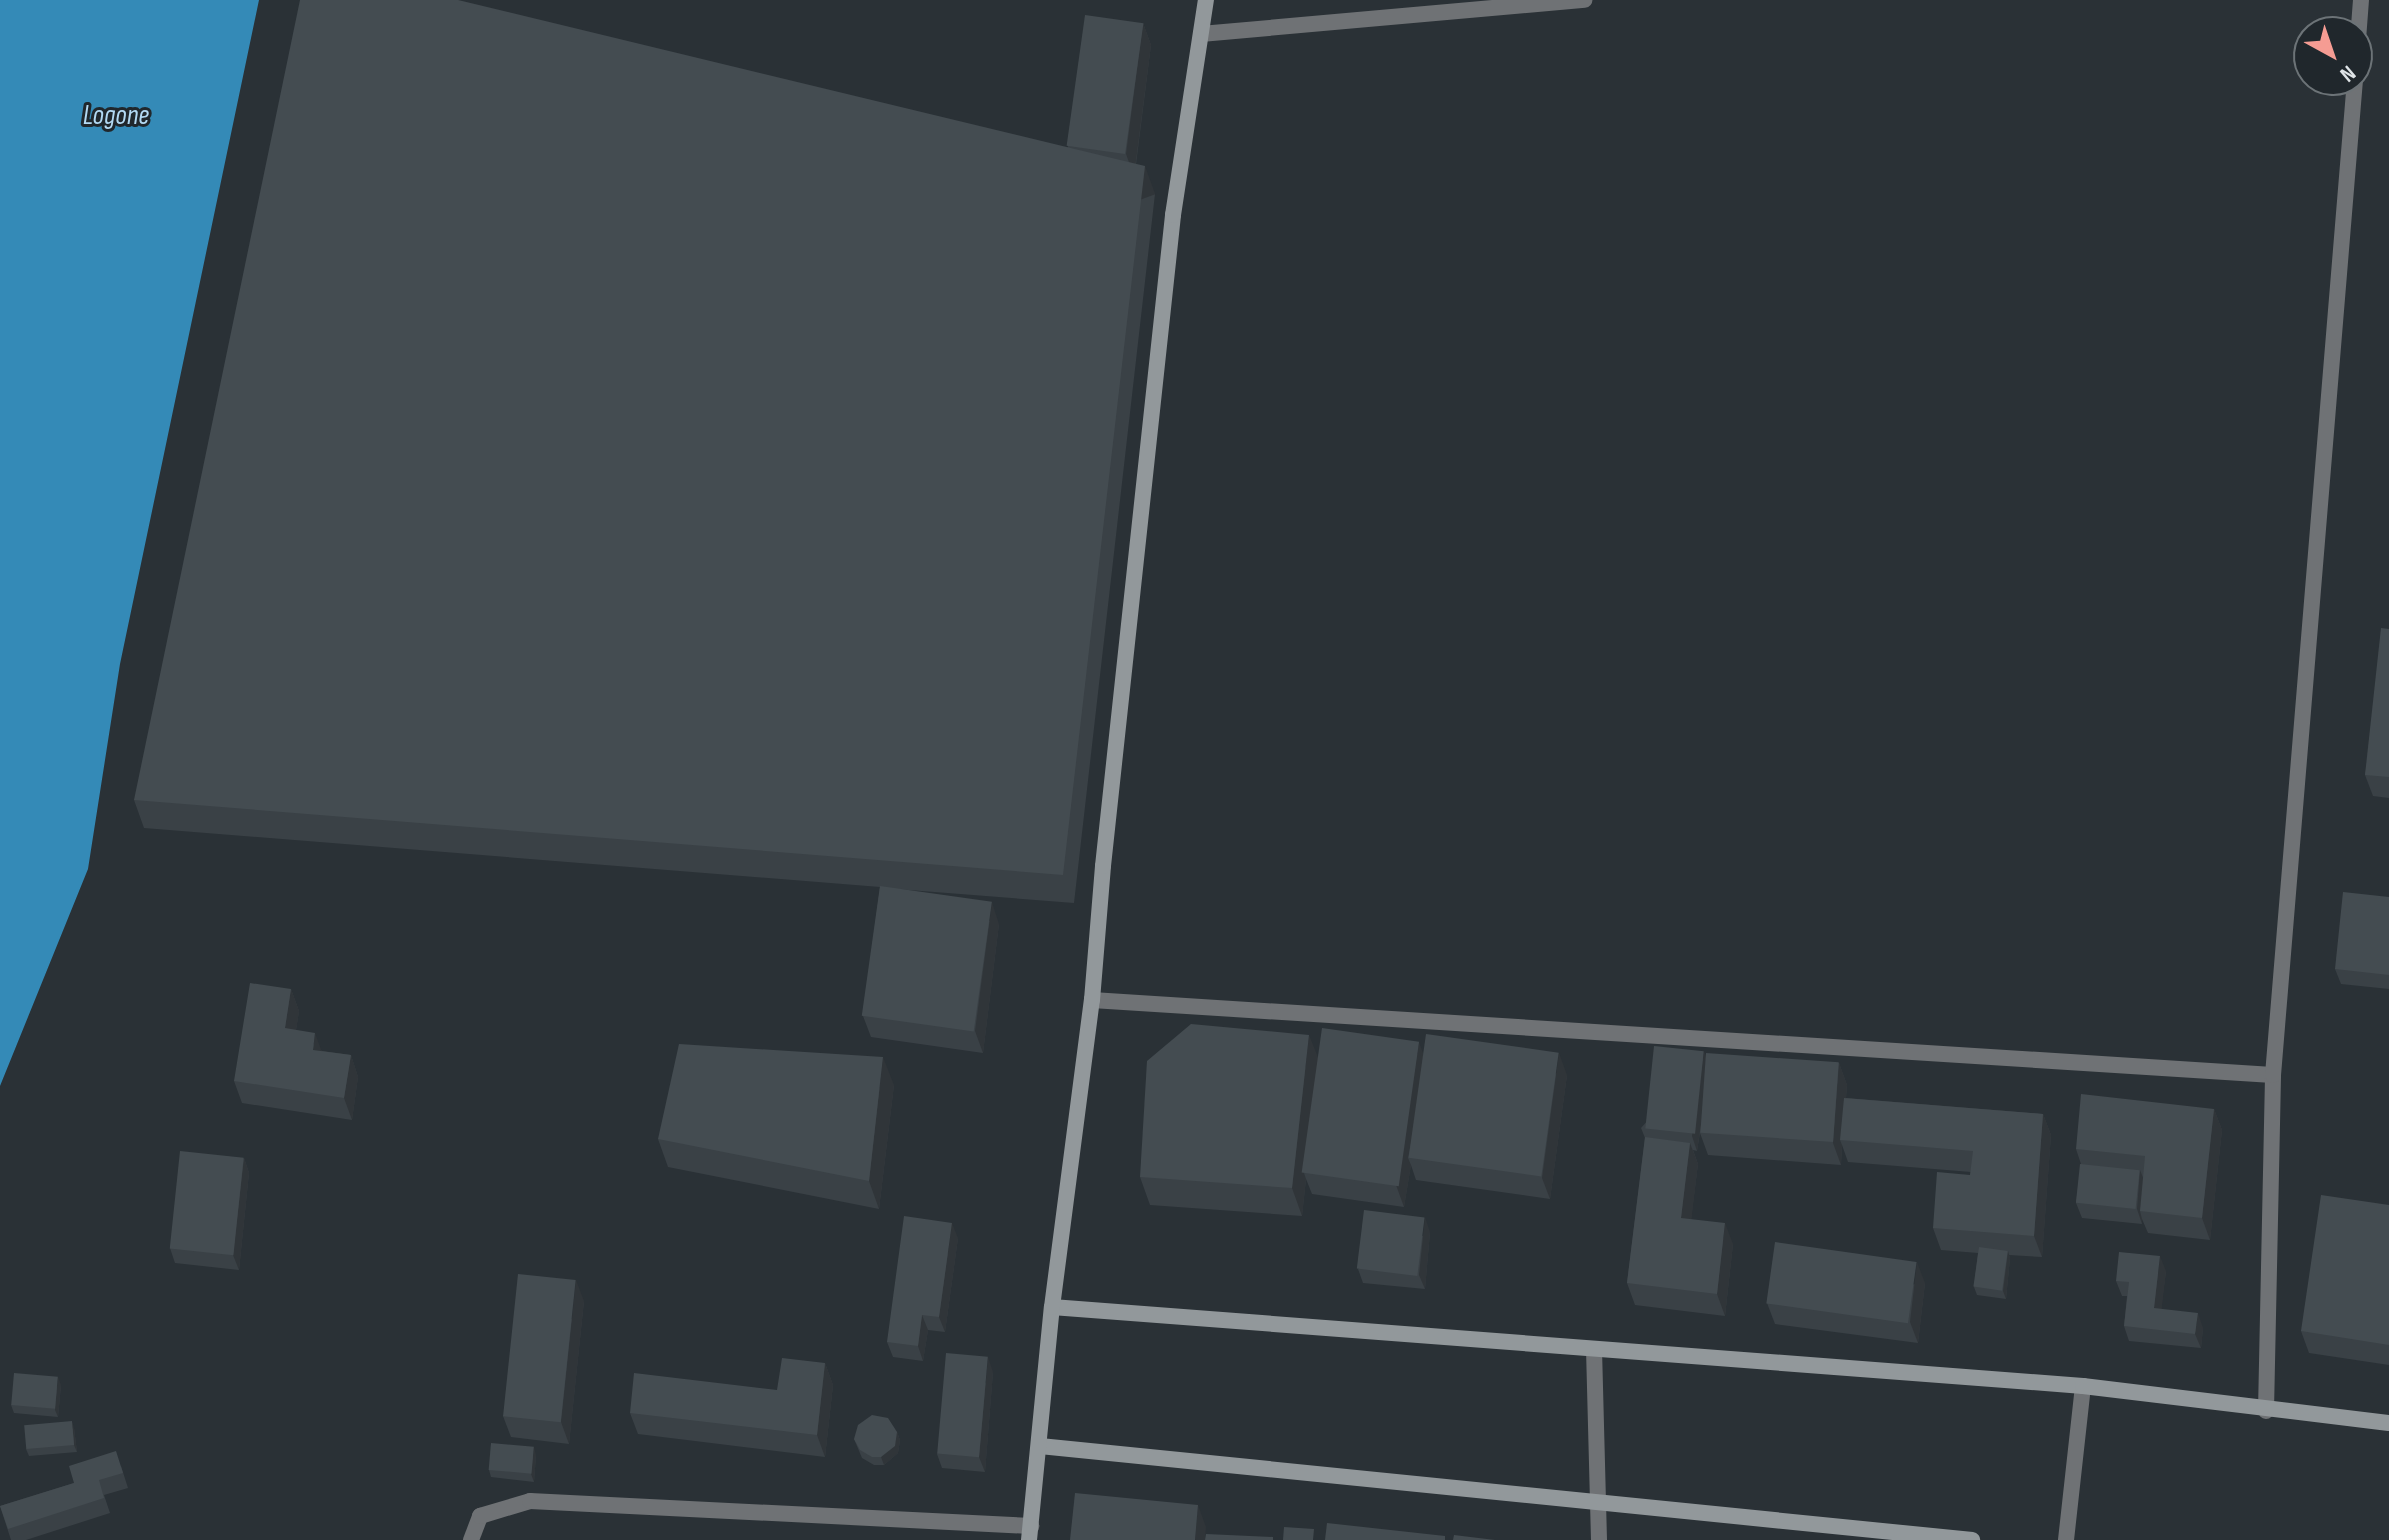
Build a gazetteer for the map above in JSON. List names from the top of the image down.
{
  "water": ["Logone"],
  "north": "bottom right"
}
